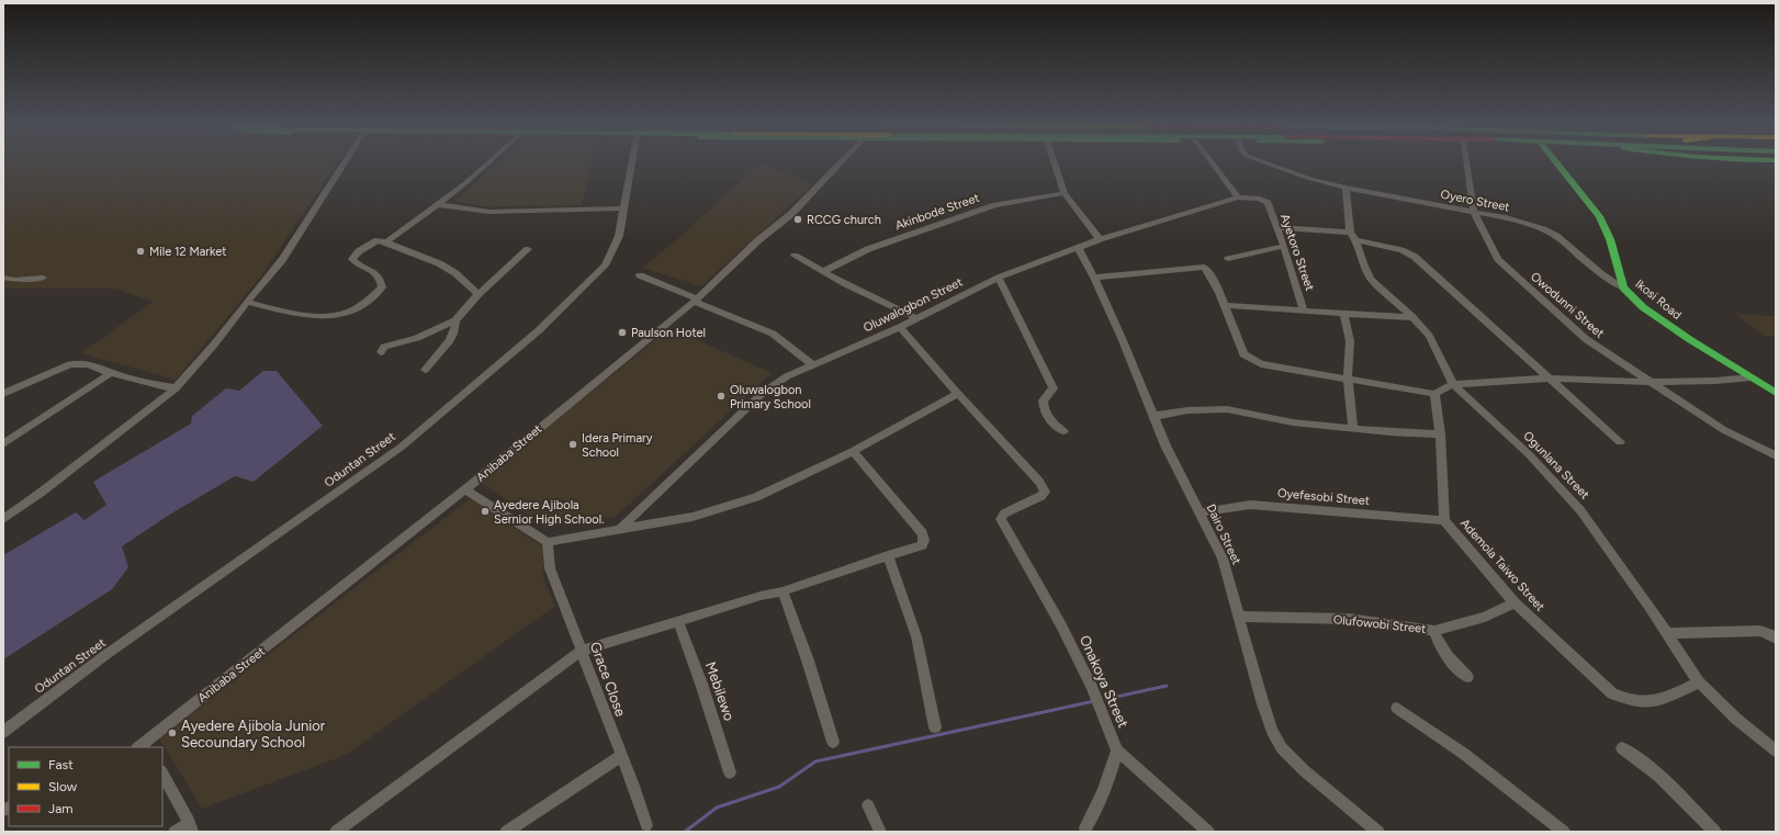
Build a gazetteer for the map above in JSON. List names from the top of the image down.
{
  "streets": {
    "main road": ["Ikosi Road"],
    "street": [
      "Oyero Street",
      "Akinbode Street",
      "Ayetoro Street",
      "Oluwalogbon Street",
      "Owodunni Street",
      "Anibaba Street",
      "Oduntan Street",
      "Ogunlana Street",
      "Oyefesobi Street",
      "Dairo Street",
      "Ademola Taiwo Street",
      "Olufowobi Street",
      "Grace Close",
      "Onakoya Street",
      "Mebilewo"
    ]
  },
  "crossings": [
    ["Oyero Street", "Ikosi Road"],
    ["Oyero Street", "Owodunni Street"],
    ["Oyero Street", "Ogunlana Street"],
    ["Ayetoro Street", "Oluwalogbon Street"],
    ["Oluwalogbon Street", "Dairo Street"],
    ["Ogunlana Street", "Ademola Taiwo Street"],
    ["Oyefesobi Street", "Dairo Street"],
    ["Oyefesobi Street", "Ademola Taiwo Street"],
    ["Dairo Street", "Olufowobi Street"],
    ["Ademola Taiwo Street", "Olufowobi Street"]
  ],
  "places": [
    "RCCG church",
    "Mile 12 Market",
    "Paulson Hotel",
    "Oluwalogbon Primary School",
    "Idera Primary School",
    "Ayedere Ajibola Sernior High School.",
    "Ayedere Ajibola Junior Secoundary School"
  ],
  "legend": ["Fast", "Slow", "Jam"]
}
